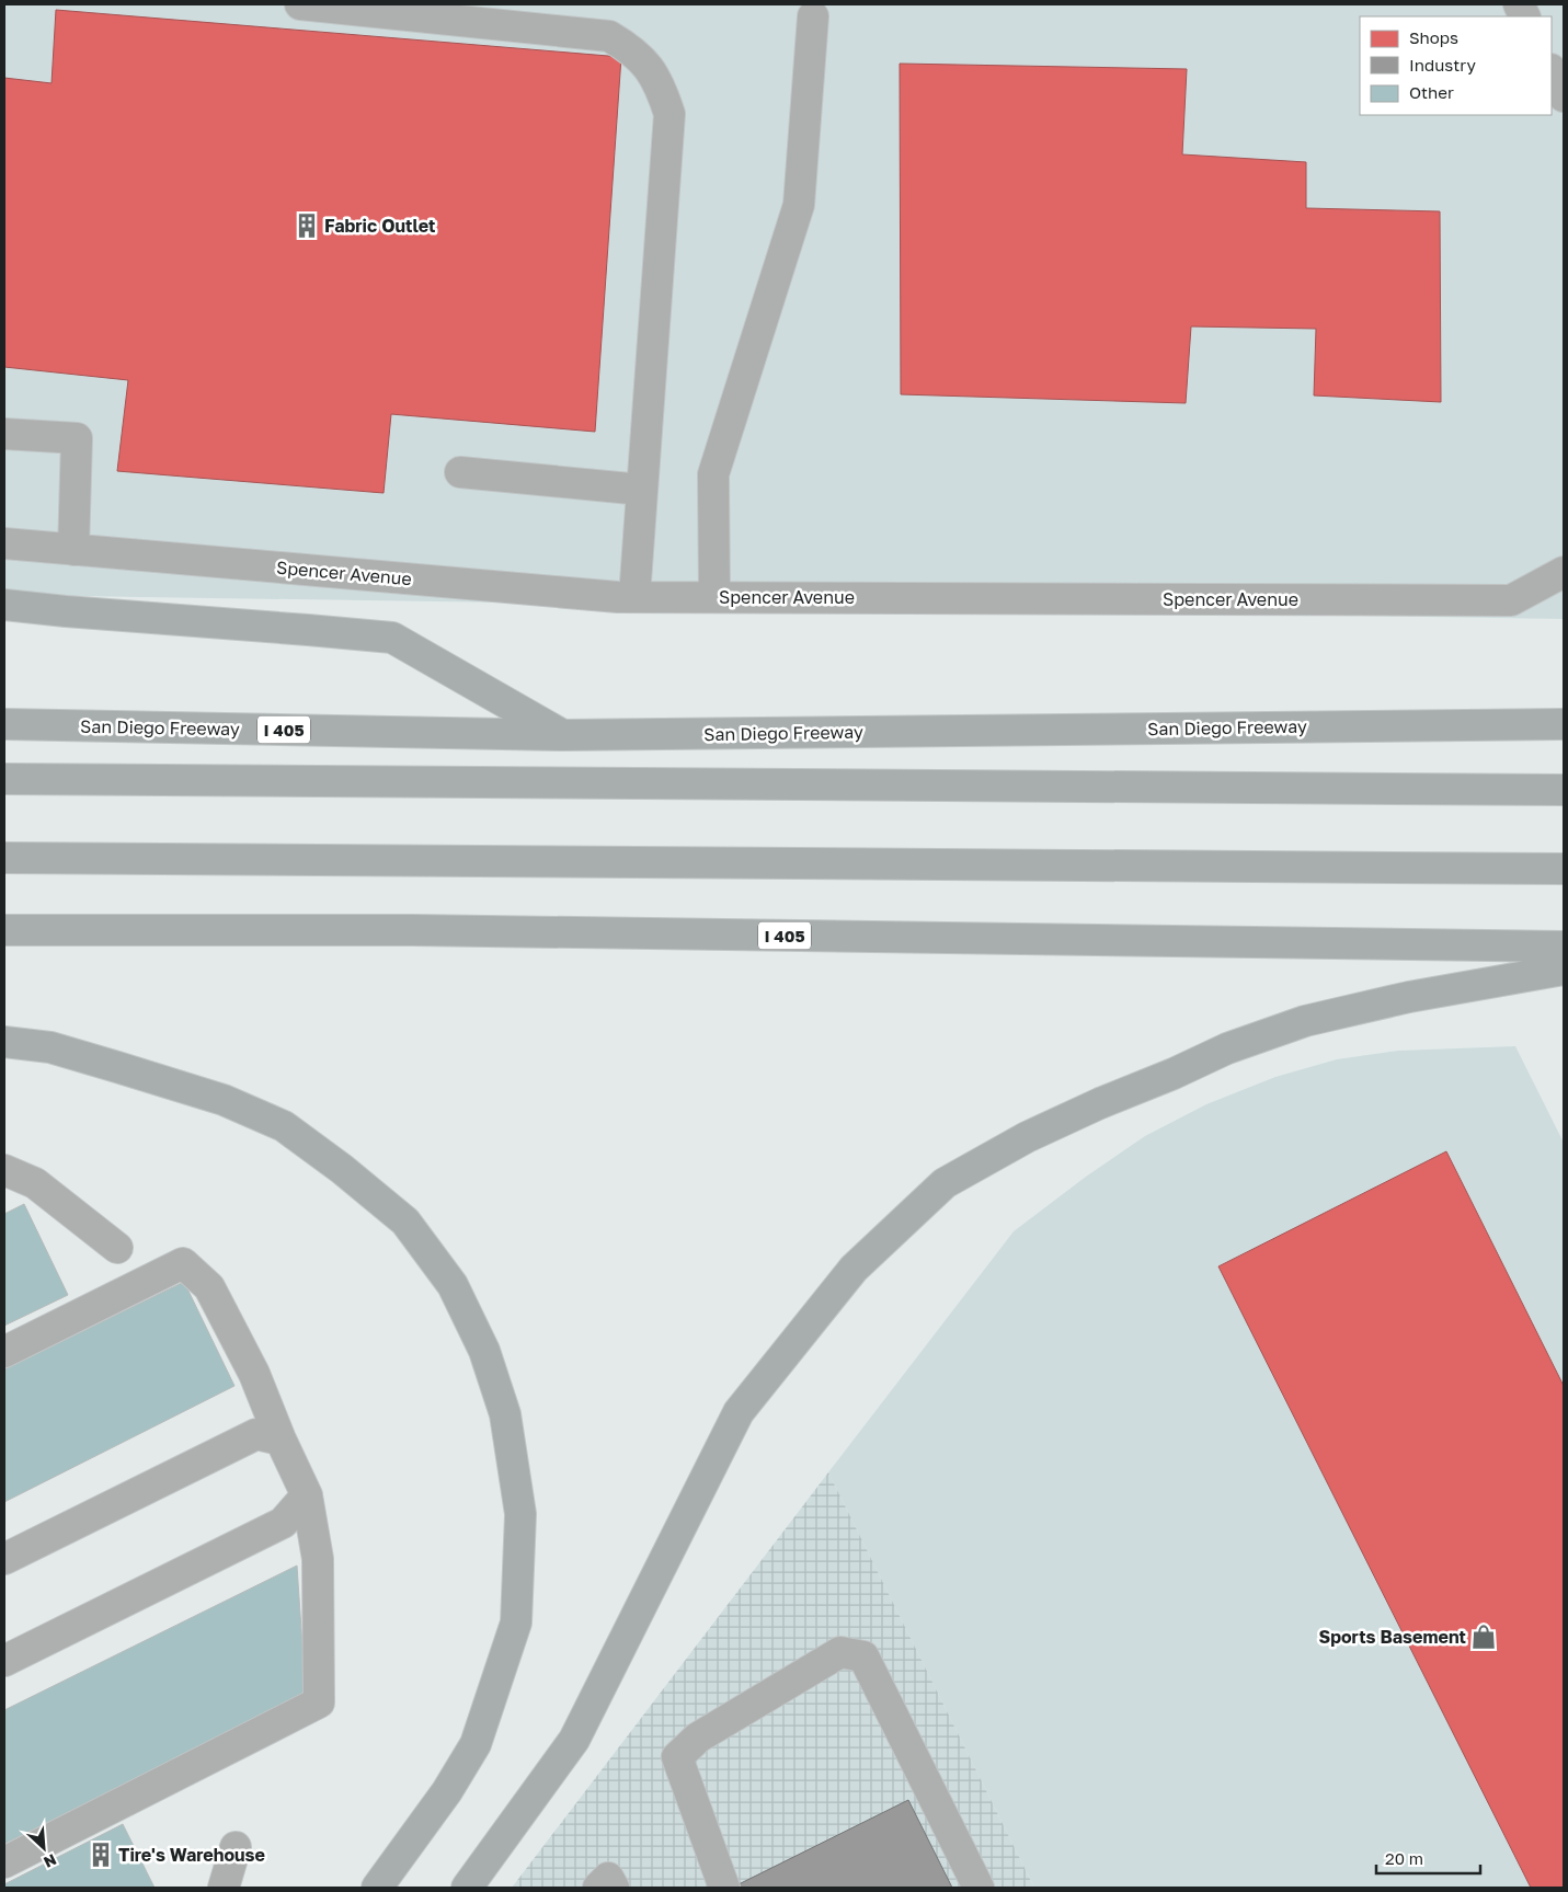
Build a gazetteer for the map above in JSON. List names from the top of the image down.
{
  "streets": {
    "highway": ["San Diego Freeway", "I 405"],
    "street": ["Spencer Avenue"]
  },
  "places": {
    "building": ["Fabric Outlet", "Tire's Warehouse"],
    "shop": ["Sports Basement"]
  },
  "legend": ["Shops", "Industry", "Other"],
  "scale_bar": "20 m",
  "north": "bottom right"
}
